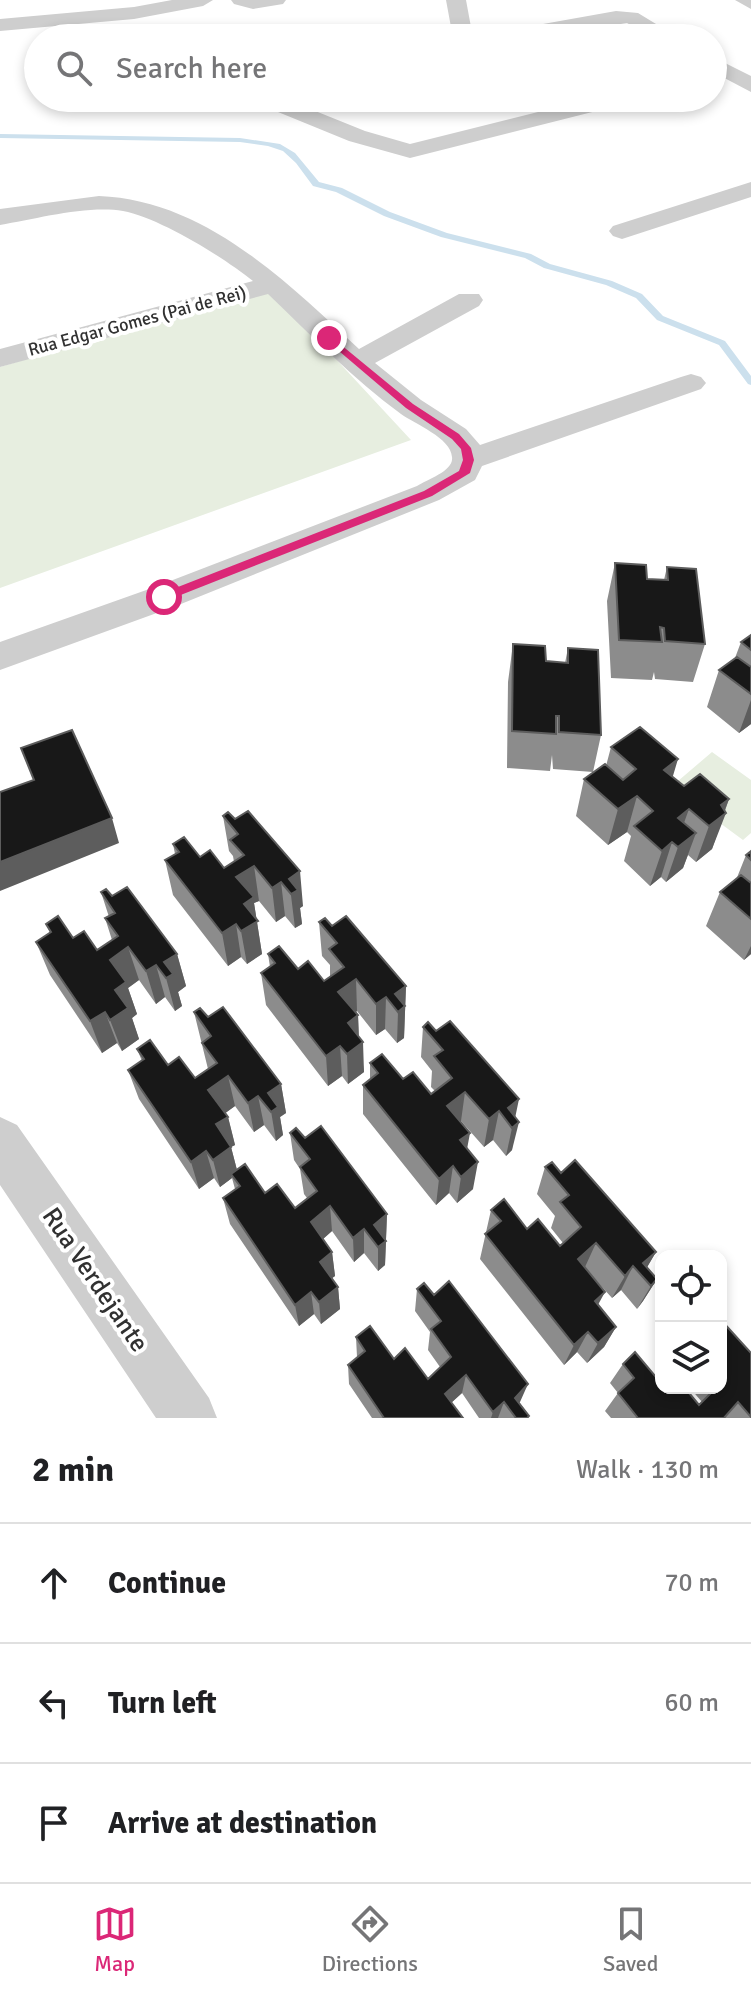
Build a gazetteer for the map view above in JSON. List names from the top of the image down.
{
  "streets": {
    "street": ["Rua Edgar Gomes (Pai de Rei)", "Rua Verdejante"]
  },
  "page": {
    "search": "Search here",
    "heading": ["2 min", "Walk · 130 m"],
    "list": [
      ["Continue", "70 m"],
      ["Turn left", "60 m"],
      "Arrive at destination"
    ],
    "nav": ["Map", "Directions", "Saved"]
  }
}
